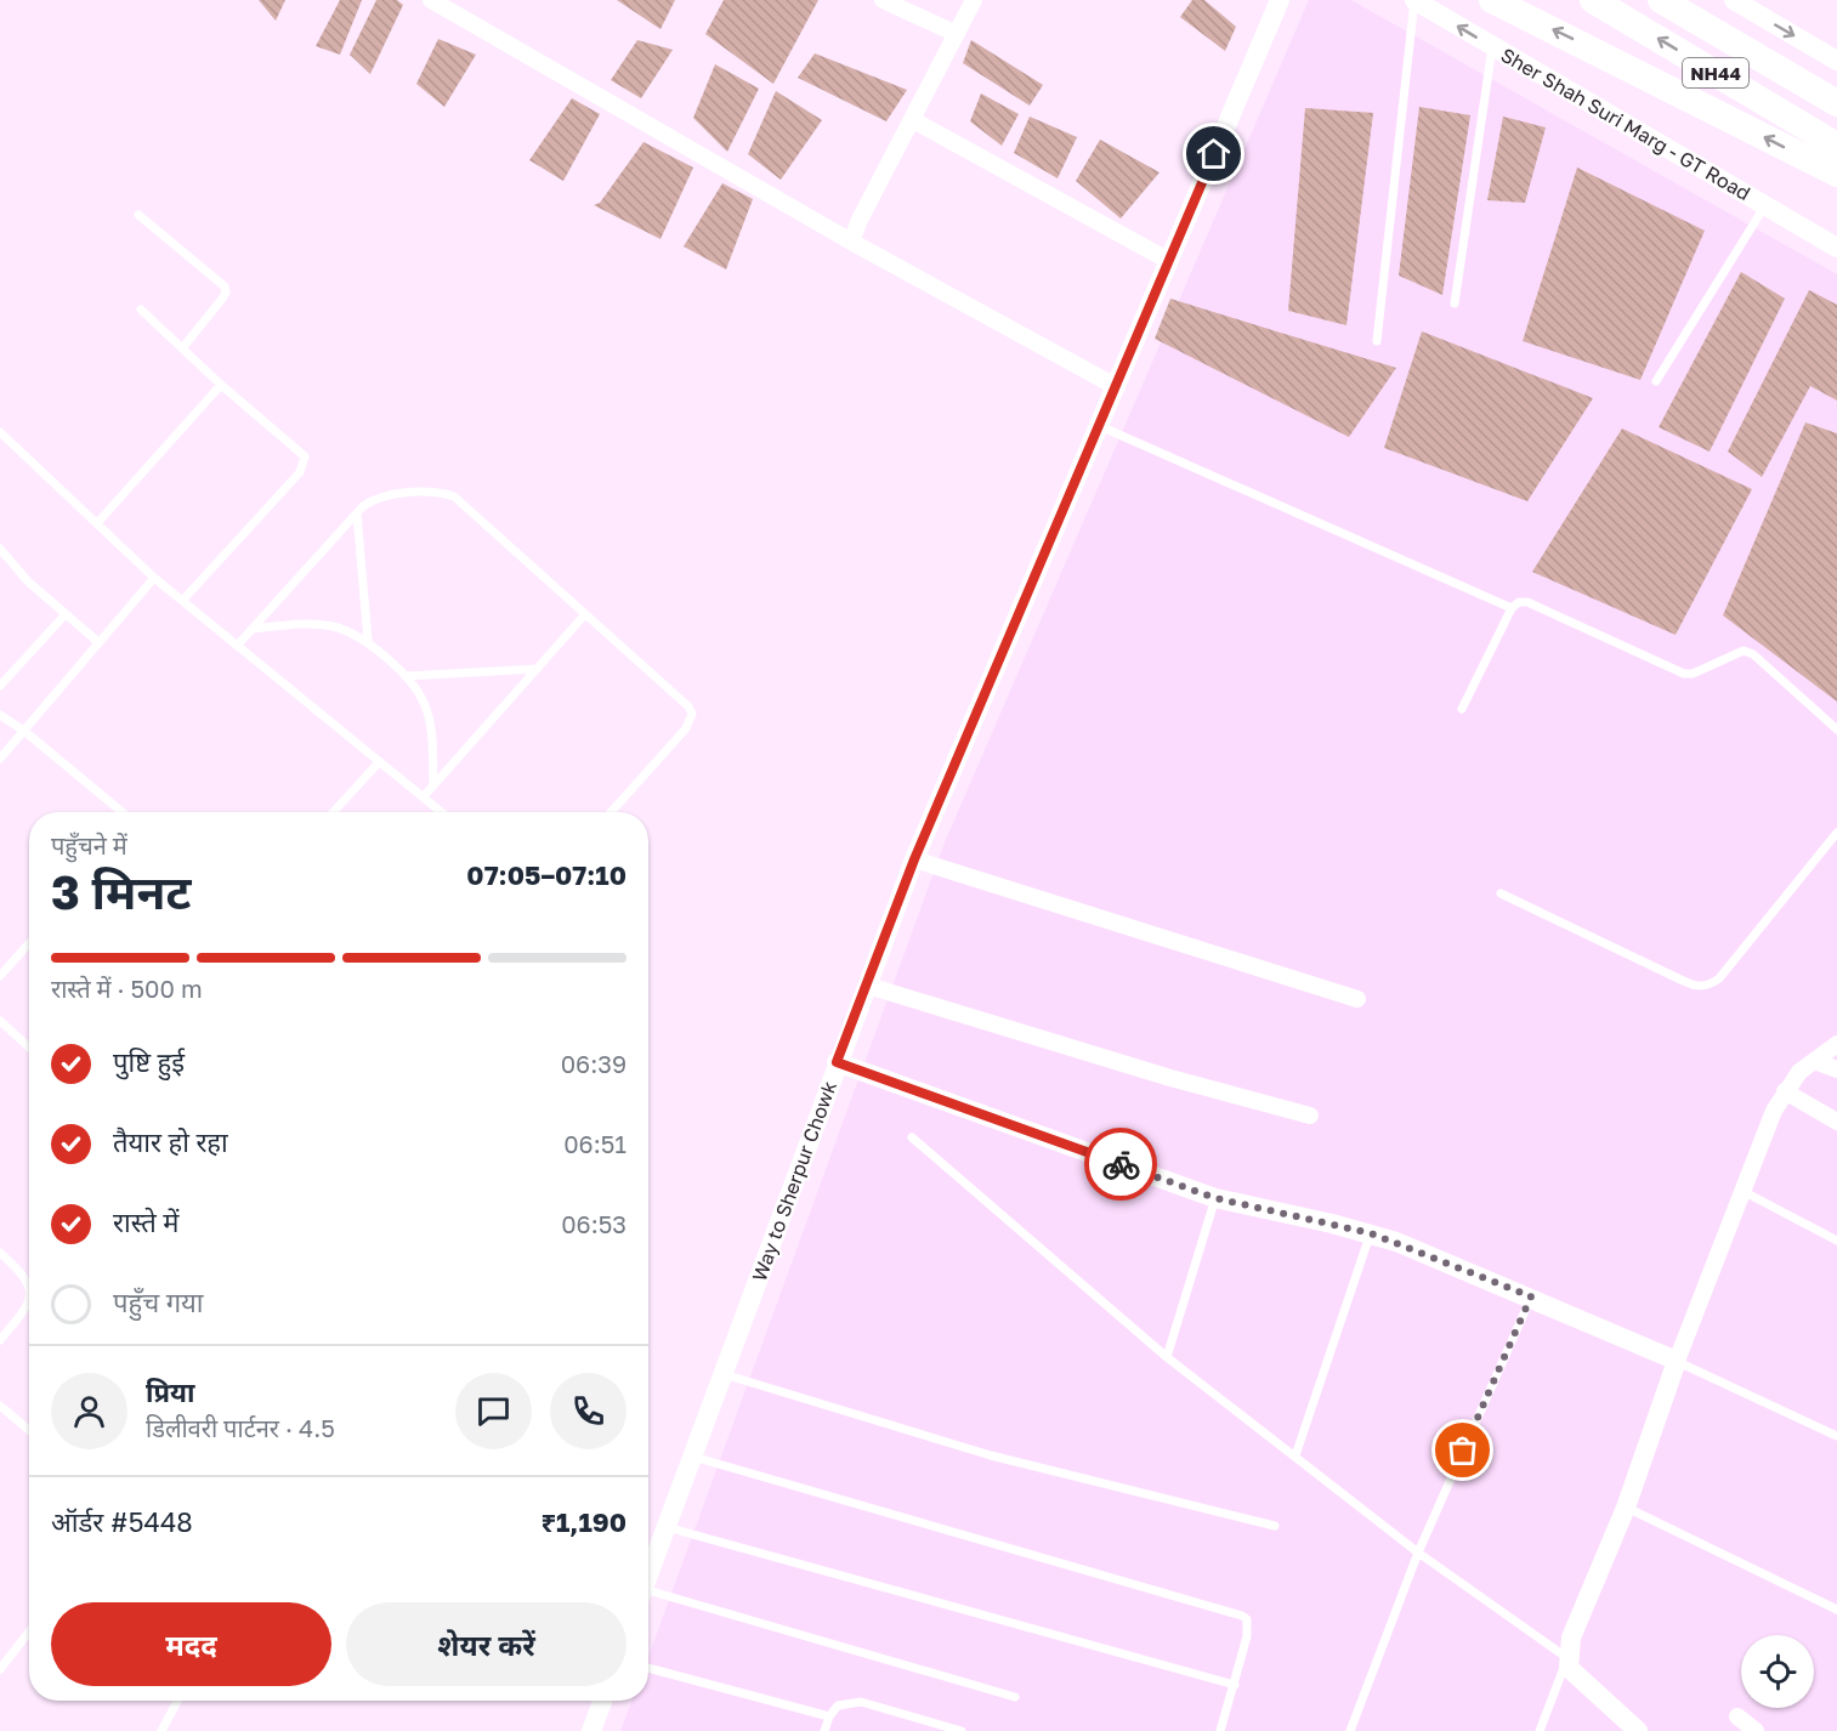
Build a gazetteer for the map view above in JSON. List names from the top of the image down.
{
  "streets": {
    "highway": ["NH44"],
    "street": ["Sher Shah Suri Marg - GT Road", "Way to Sherpur Chowk"]
  },
  "page": {
    "heading": ["3 मिनट", "पहुँचने में", "07:05–07:10"],
    "panel": [
      "प्रिया",
      "डिलीवरी पार्टनर · 4.5",
      "ऑर्डर #5448",
      "₹1,190"
    ],
    "bar": "रास्ते में · 500 m",
    "list": [
      ["पुष्टि हुई", "06:39"],
      ["तैयार हो रहा", "06:51"],
      ["रास्ते में", "06:53"],
      "पहुँच गया"
    ],
    "buttons": ["मदद", "शेयर करें"]
  }
}
